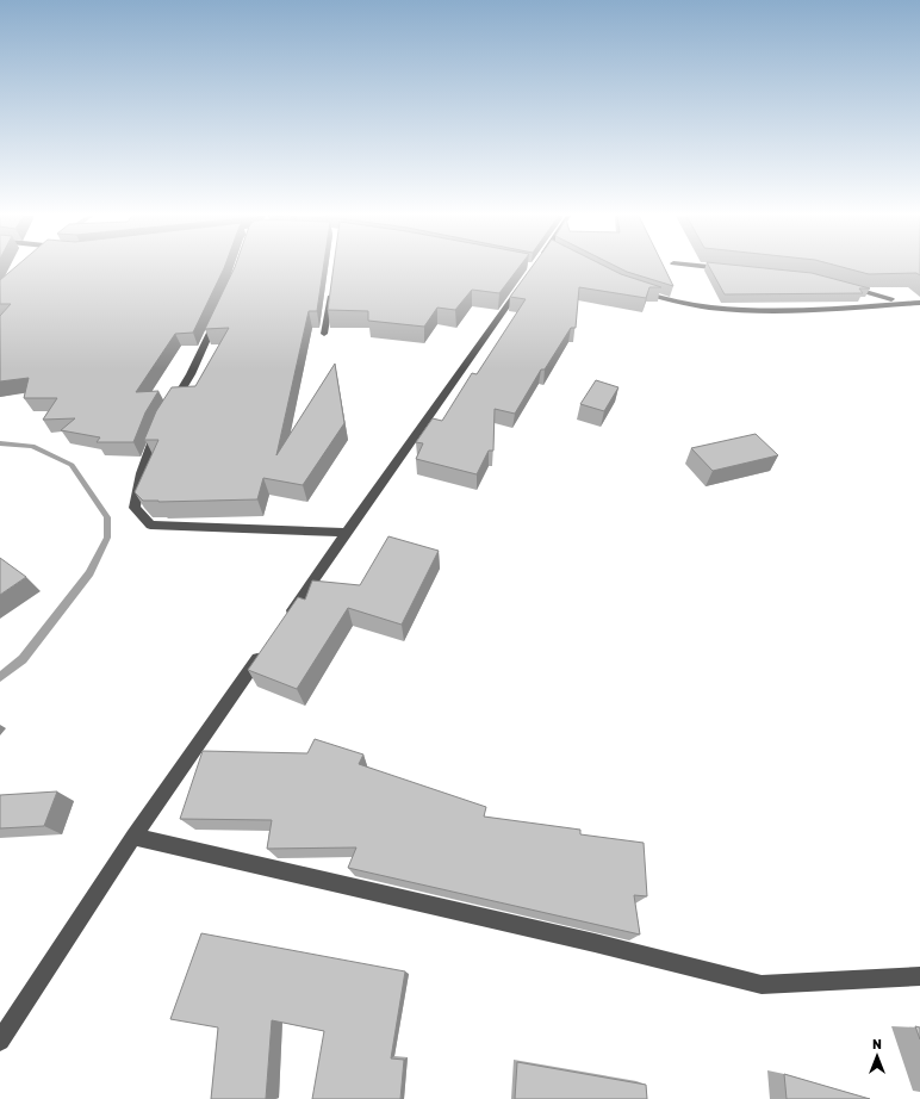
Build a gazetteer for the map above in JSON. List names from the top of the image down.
{
  "north": "top"
}
